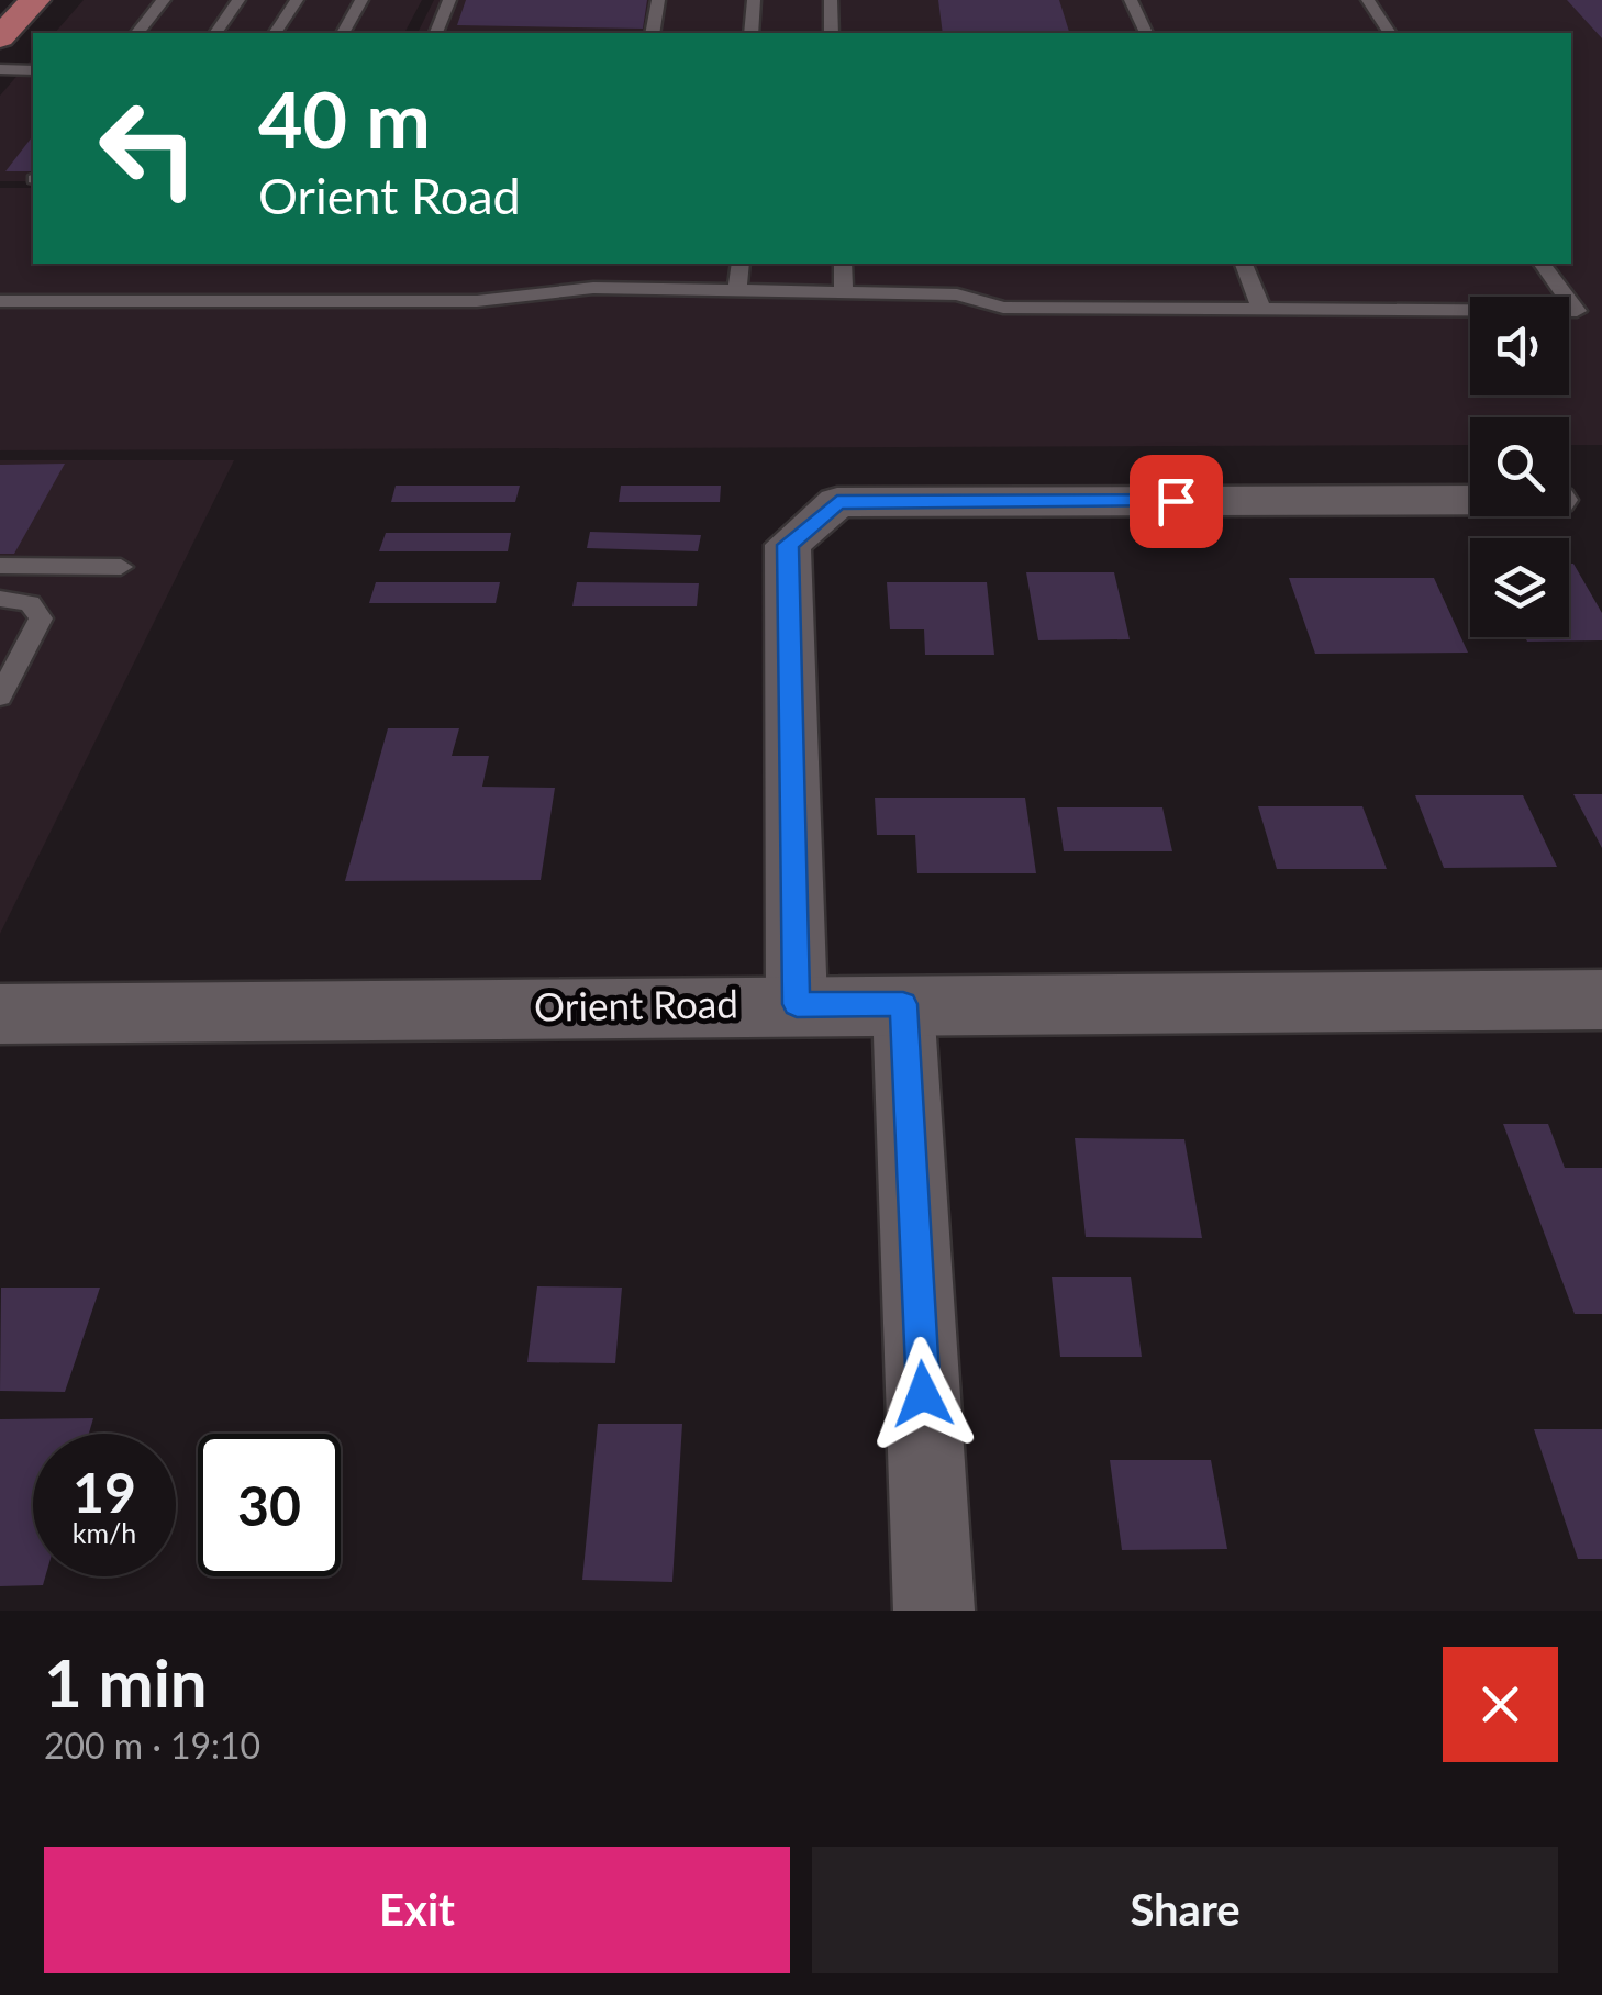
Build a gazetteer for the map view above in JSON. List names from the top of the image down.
{
  "streets": {
    "street": ["Orient Road"]
  },
  "page": {
    "turn": ["40 m", "Orient Road"],
    "speed": "19 km/h",
    "limit": "30",
    "heading": ["1 min", "200 m · 19:10"],
    "buttons": ["Exit", "Share"]
  }
}
